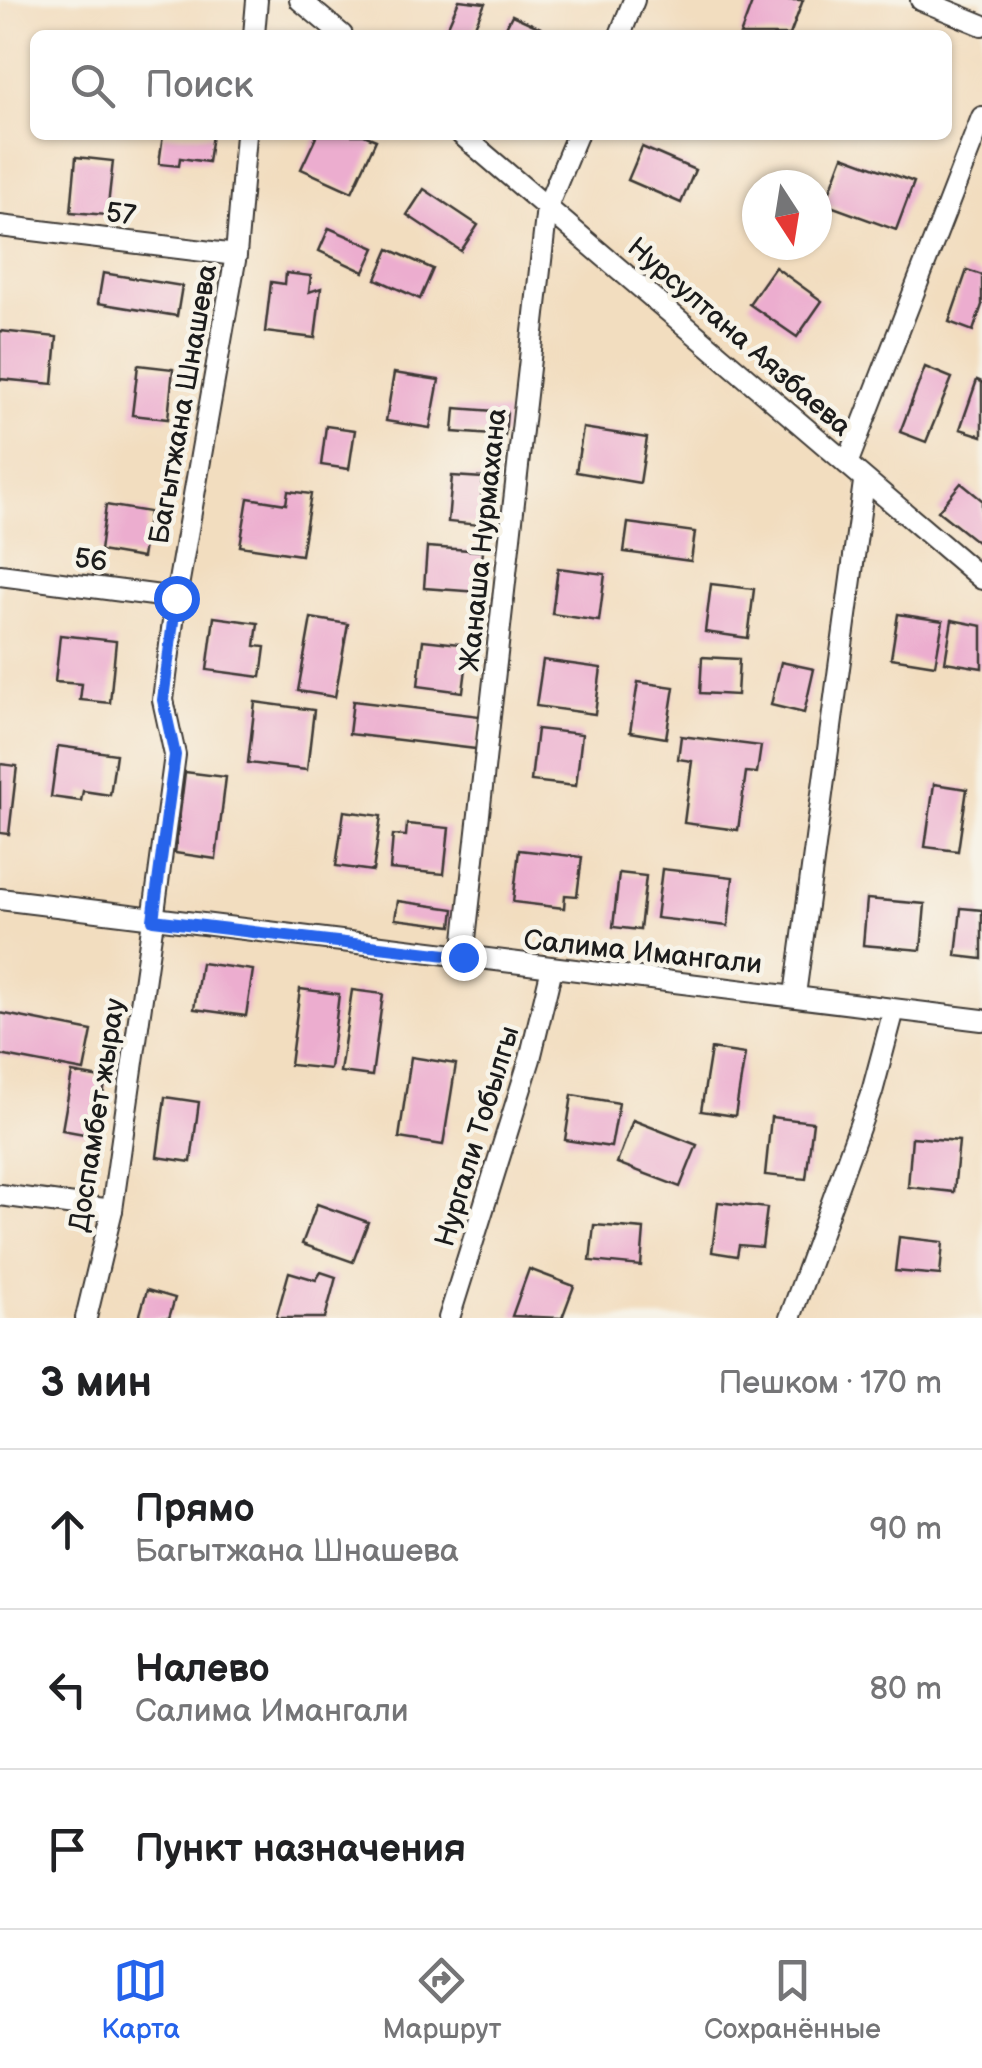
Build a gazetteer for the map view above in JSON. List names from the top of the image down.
{
  "streets": {
    "street": [
      "57",
      "Нурсултана Аязбаева",
      "Багытжана Шнашева",
      "Жанаша Нурмахана",
      "56",
      "Салима Имангали",
      "Доспамбет жырау",
      "Нургали Тобылгы"
    ]
  },
  "crossings": [
    ["57", "Багытжана Шнашева"],
    ["Нурсултана Аязбаева", "Жанаша Нурмахана"],
    ["Багытжана Шнашева", "56"],
    ["Багытжана Шнашева", "Салима Имангали"],
    ["Багытжана Шнашева", "Доспамбет жырау"],
    ["Жанаша Нурмахана", "Салима Имангали"],
    ["Салима Имангали", "Доспамбет жырау"],
    ["Салима Имангали", "Нургали Тобылгы"]
  ],
  "north": "bottom",
  "page": {
    "search": "Поиск",
    "heading": ["3 мин", "Пешком · 170 m"],
    "list": [
      ["Прямо", "Багытжана Шнашева", "90 m"],
      ["Налево", "Салима Имангали", "80 m"],
      "Пункт назначения"
    ],
    "nav": ["Карта", "Маршрут", "Сохранённые"]
  }
}
